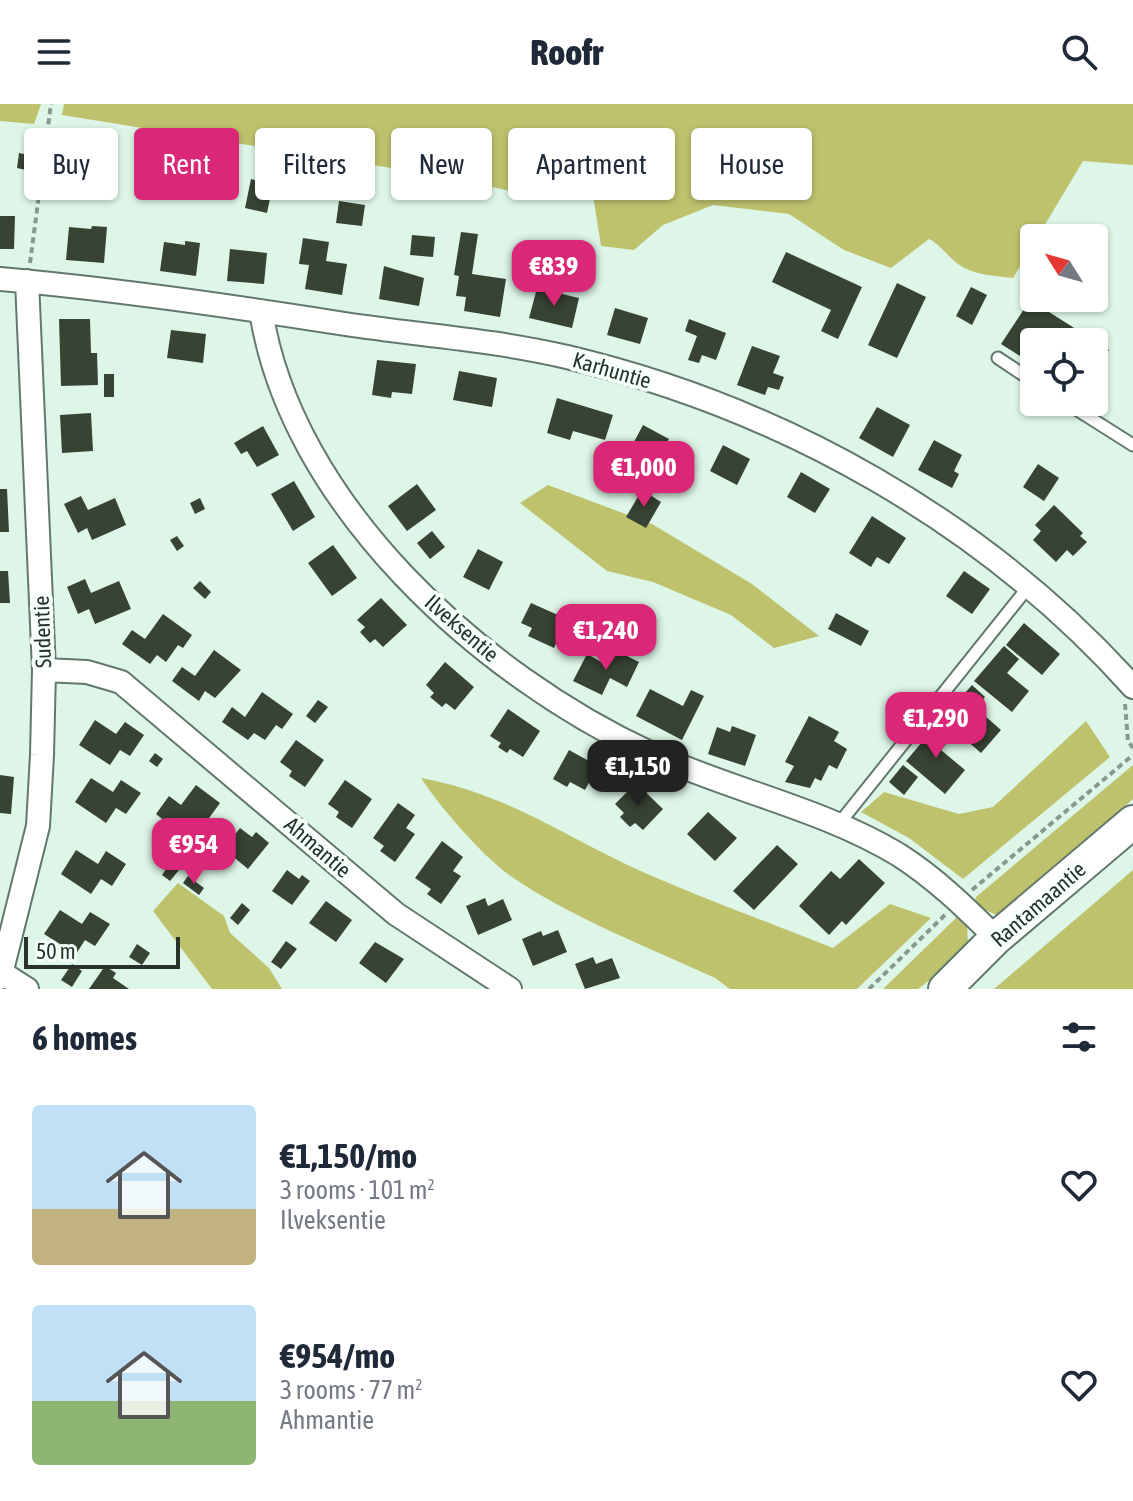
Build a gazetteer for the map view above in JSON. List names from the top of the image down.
{
  "streets": {
    "main road": ["Rantamaantie"],
    "street": [
      "Karhuntie",
      "Ilveksentie",
      "Sudentie",
      "Ahmantie"
    ]
  },
  "crossings": [
    ["Karhuntie", "Ilveksentie"],
    ["Karhuntie", "Sudentie"],
    ["Ilveksentie", "Rantamaantie"],
    ["Sudentie", "Ahmantie"]
  ],
  "scale_bar": "50 m",
  "north": "top left",
  "page": {
    "header": "Roofr",
    "chip": [
      "Buy",
      "Rent",
      "Filters",
      "New",
      "Apartment",
      "House"
    ],
    "price": [
      "€839",
      "€1,000",
      "€1,240",
      "€1,290",
      "€1,150",
      "€954"
    ],
    "scale": "50 m",
    "heading": "6 homes",
    "list": [
      {
        "name": "€1,150/mo",
        "note": "3 rooms · 101 m² · Ilveksentie"
      },
      {
        "name": "€954/mo",
        "note": "3 rooms · 77 m² · Ahmantie"
      }
    ]
  }
}
